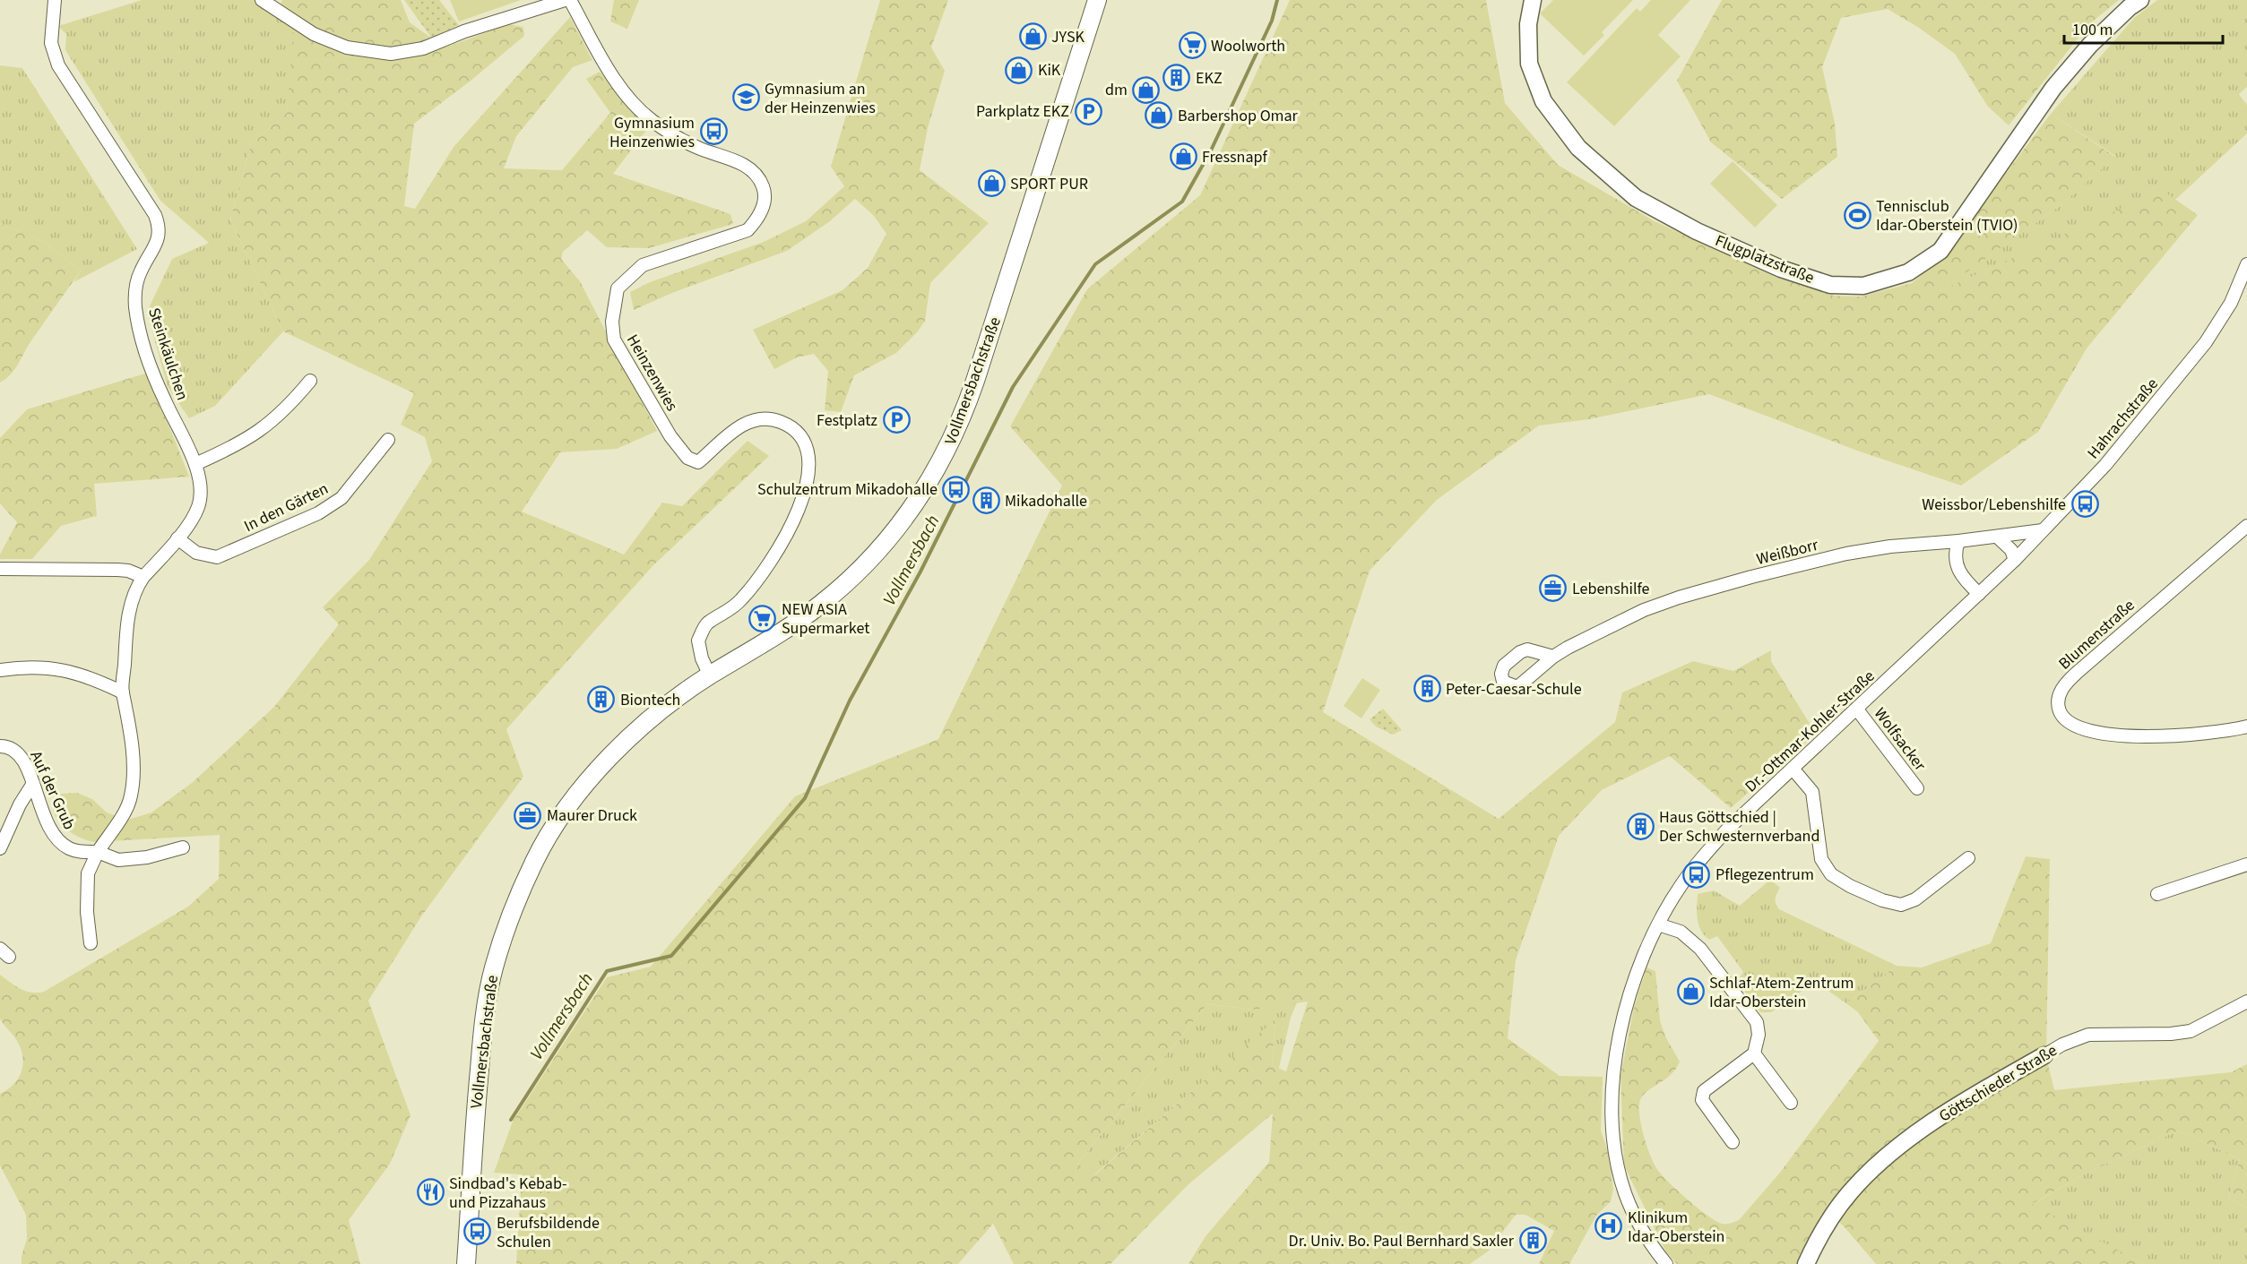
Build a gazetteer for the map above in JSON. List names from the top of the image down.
{
  "streets": {
    "main road": ["Vollmersbachstraße"],
    "street": [
      "Flugplatzstraße",
      "Steinkäulchen",
      "Heinzenwies",
      "Hahrachstraße",
      "In den Gärten",
      "Weißborr",
      "Blumenstraße",
      "Dr.-Ottmar-Kohler-Straße",
      "Wolfsacker",
      "Auf der Grub",
      "Göttschieder Straße"
    ]
  },
  "crossings": [
    ["Steinkäulchen", "In den Gärten"],
    ["Heinzenwies", "Vollmersbachstraße"],
    ["Hahrachstraße", "Weißborr"],
    ["Hahrachstraße", "Dr.-Ottmar-Kohler-Straße"],
    ["Dr.-Ottmar-Kohler-Straße", "Wolfsacker"]
  ],
  "water": ["Vollmersbach"],
  "places": {
    "shop": [
      "JYSK",
      "KiK",
      "dm",
      "Barbershop Omar",
      "Fressnapf",
      "SPORT PUR",
      "Schlaf-Atem-Zentrum Idar-Oberstein"
    ],
    "supermarket": ["Woolworth", "NEW ASIA Supermarket"],
    "building": [
      "EKZ",
      "Mikadohalle",
      "Peter-Caesar-Schule",
      "Biontech",
      "Haus Göttschied | Der Schwesternverband",
      "Dr. Univ. Bo. Paul Bernhard Saxler"
    ],
    "school or university": ["Gymnasium an der Heinzenwies"],
    "parking": ["Parkplatz EKZ", "Festplatz"],
    "bus stop": [
      "Gymnasium Heinzenwies",
      "Schulzentrum Mikadohalle",
      "Weissbor/Lebenshilfe",
      "Pflegezentrum",
      "Berufsbildende Schulen"
    ],
    "sports": ["Tennisclub Idar-Oberstein (TVIO)"],
    "office": ["Lebenshilfe", "Maurer Druck"],
    "restaurant": ["Sindbad's Kebab- und Pizzahaus"],
    "hospital": ["Klinikum Idar-Oberstein"]
  },
  "scale_bar": "100 m"
}
